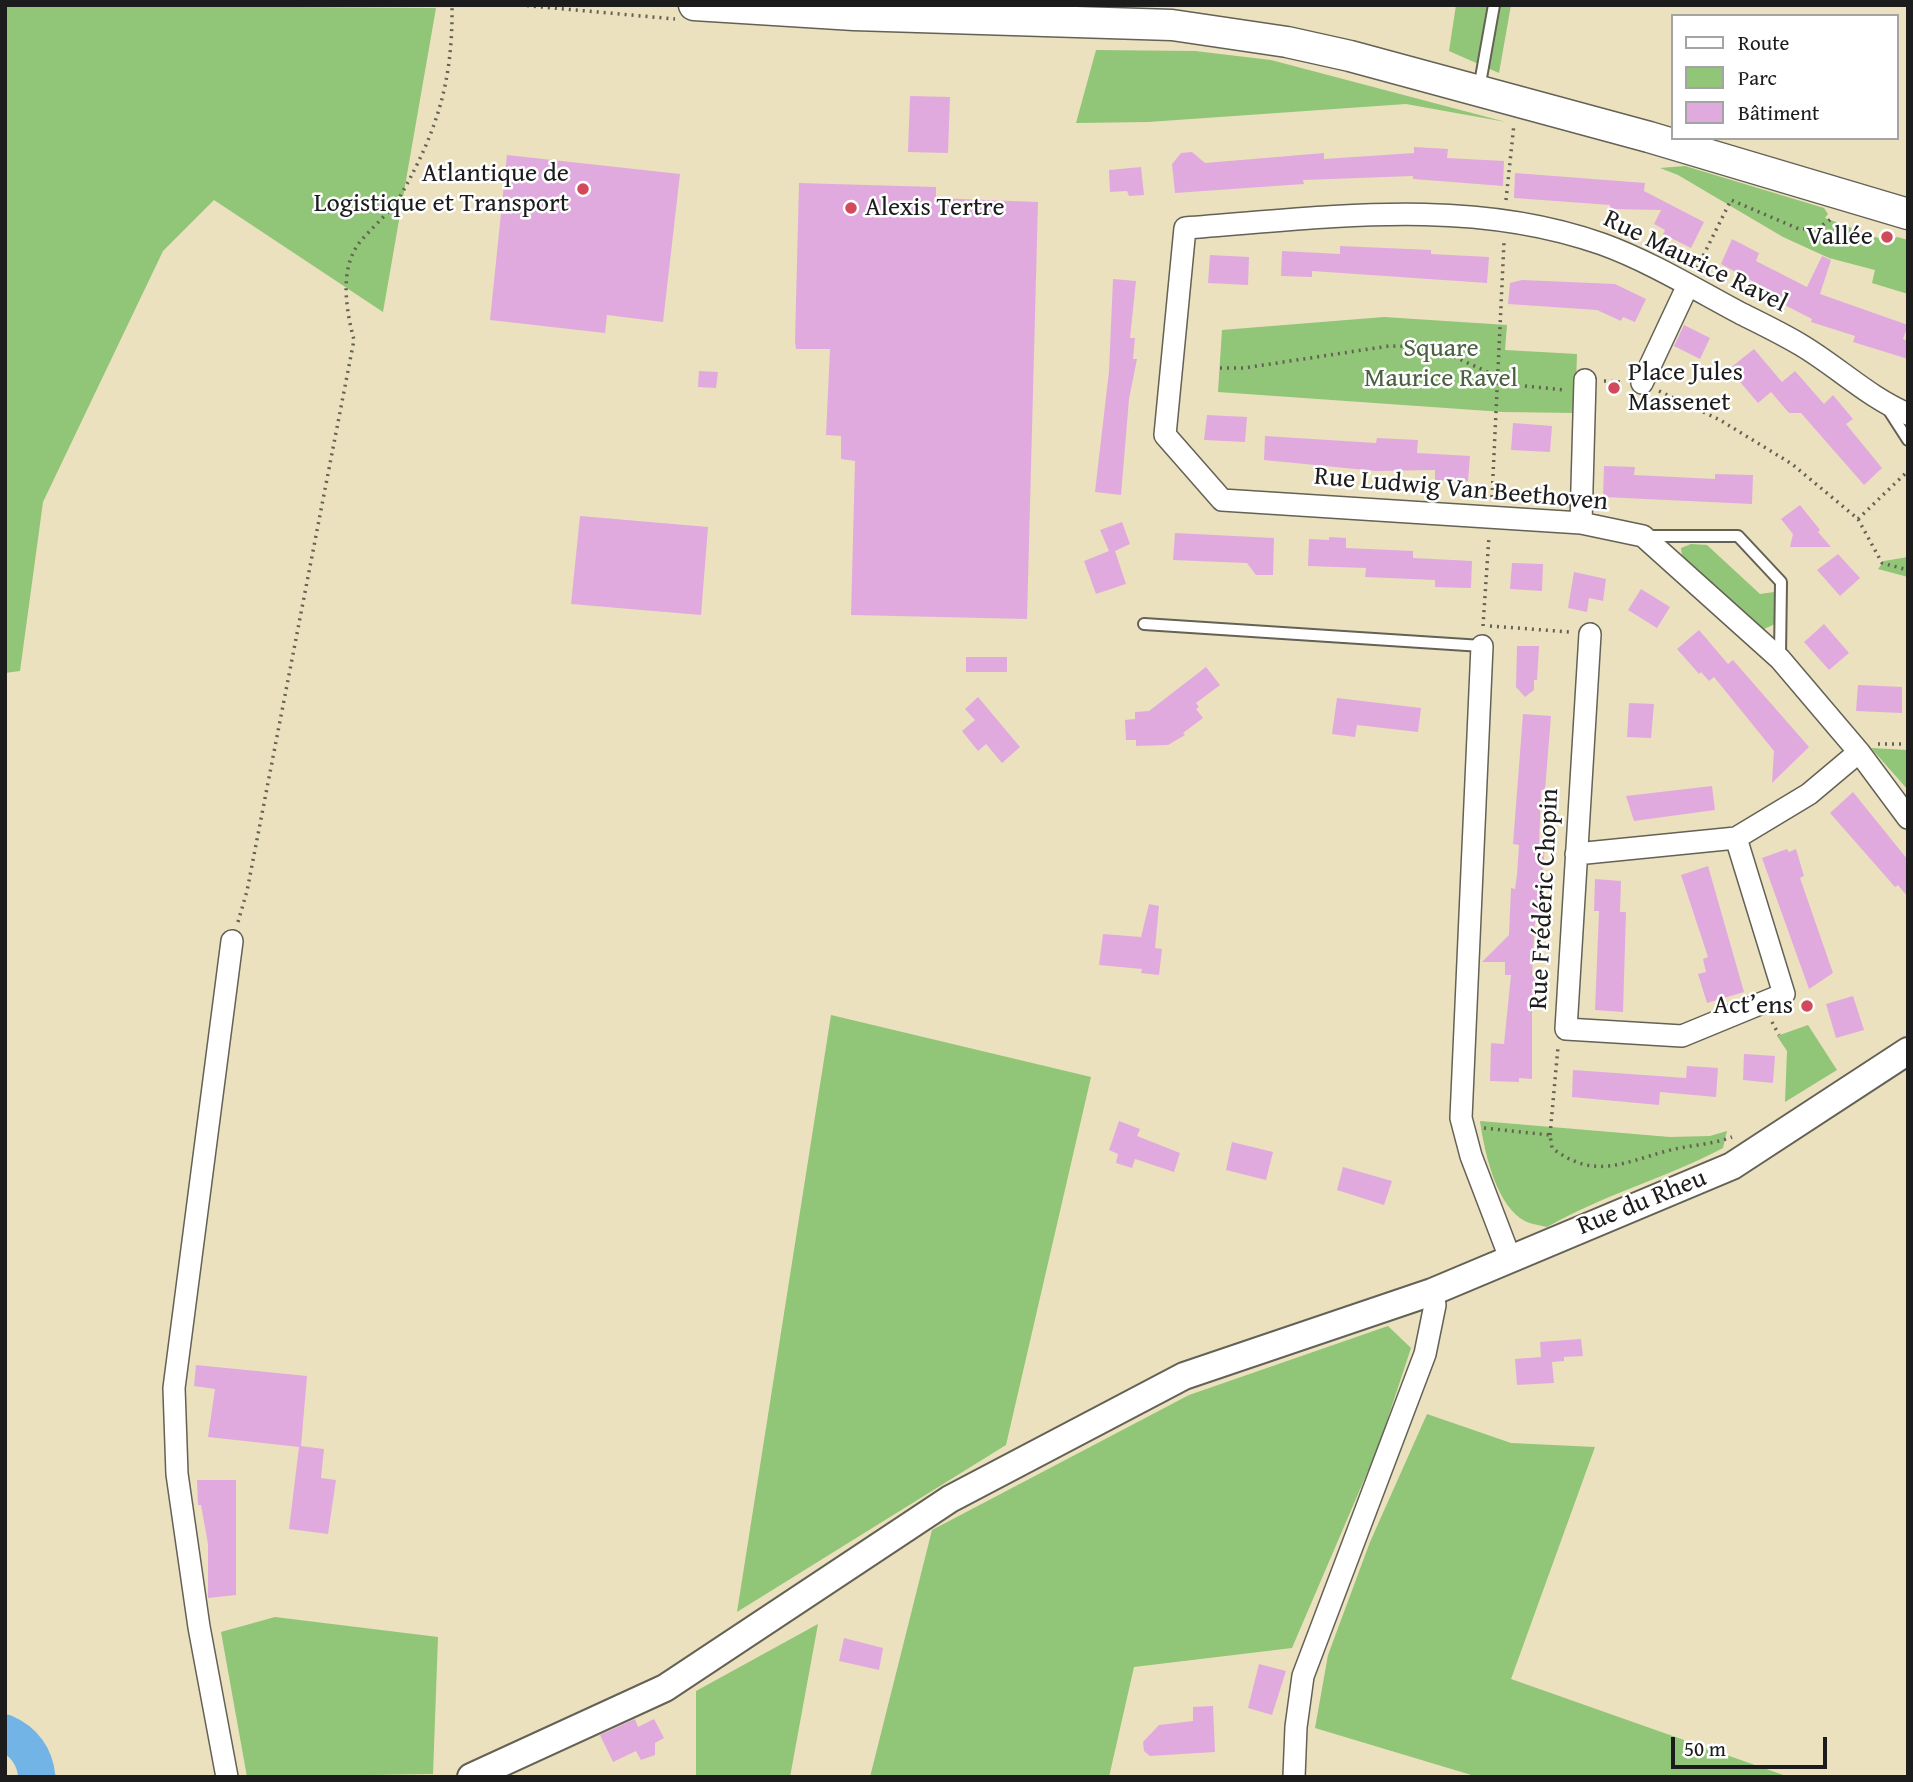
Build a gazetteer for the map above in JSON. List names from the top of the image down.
{
  "streets": {
    "street": [
      "Rue Maurice Ravel",
      "Rue Ludwig Van Beethoven",
      "Rue Frédéric Chopin",
      "Rue du Rheu"
    ]
  },
  "crossings": [
    ["Rue Maurice Ravel", "Rue Ludwig Van Beethoven"]
  ],
  "parks": ["Square Maurice Ravel"],
  "places": [
    "Atlantique de Logistique et Transport",
    "Alexis Tertre",
    "Vallée",
    "Place Jules Massenet",
    "Act’ens"
  ],
  "legend": ["Route", "Parc", "Bâtiment"],
  "scale_bar": "50 m"
}
